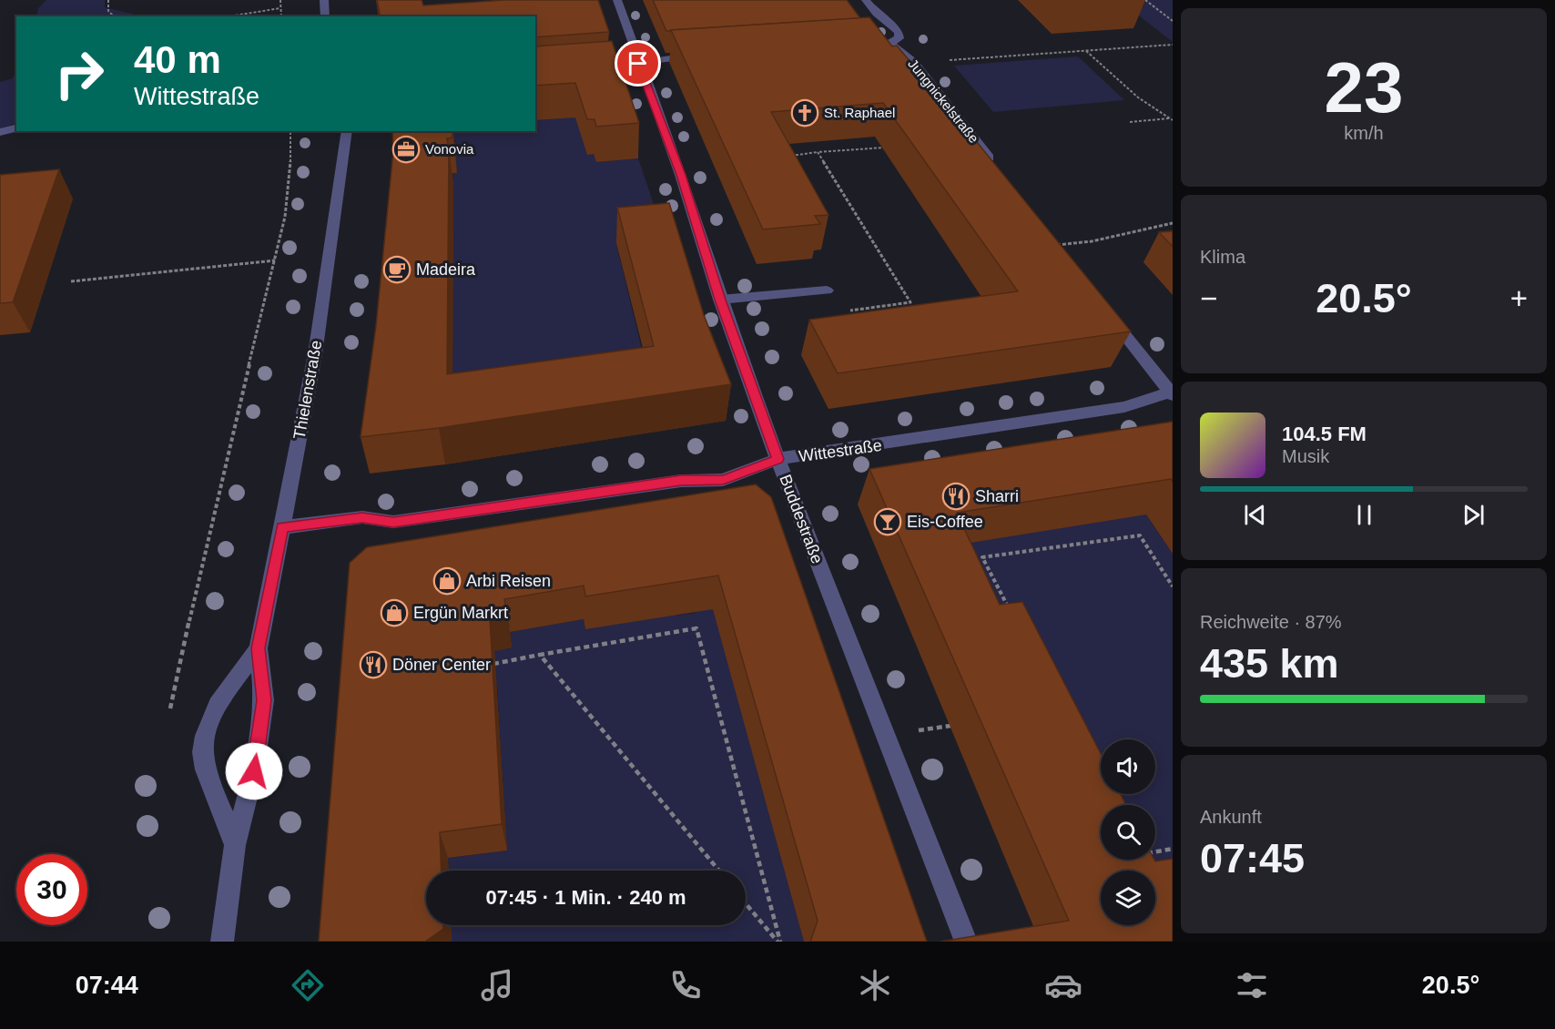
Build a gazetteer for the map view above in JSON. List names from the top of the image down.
{
  "streets": {
    "street": [
      "Jungnickelstraße",
      "Thielenstraße",
      "Wittestraße",
      "Buddestraße"
    ]
  },
  "crossings": [
    ["Thielenstraße", "Wittestraße"],
    ["Wittestraße", "Buddestraße"]
  ],
  "places": {
    "church": ["St. Raphael"],
    "office": ["Vonovia"],
    "cafe": ["Madeira"],
    "restaurant": ["Sharri", "Döner Center"],
    "bar": ["Eis-Coffee"],
    "shop": ["Arbi Reisen", "Ergün Markrt"]
  },
  "page": {
    "tile": [
      ["23", "km/h"],
      "Klima",
      ["Reichweite · 87%", "435 km"],
      ["Ankunft", "07:45"]
    ],
    "turn": ["40 m", "Wittestraße"],
    "heat": ["−", "20.5°", "+"],
    "song": ["104.5 FM", "Musik"],
    "limit": "30",
    "trip": "07:45 · 1 Min. · 240 m",
    "tabs": ["07:44", "20.5°"]
  }
}
